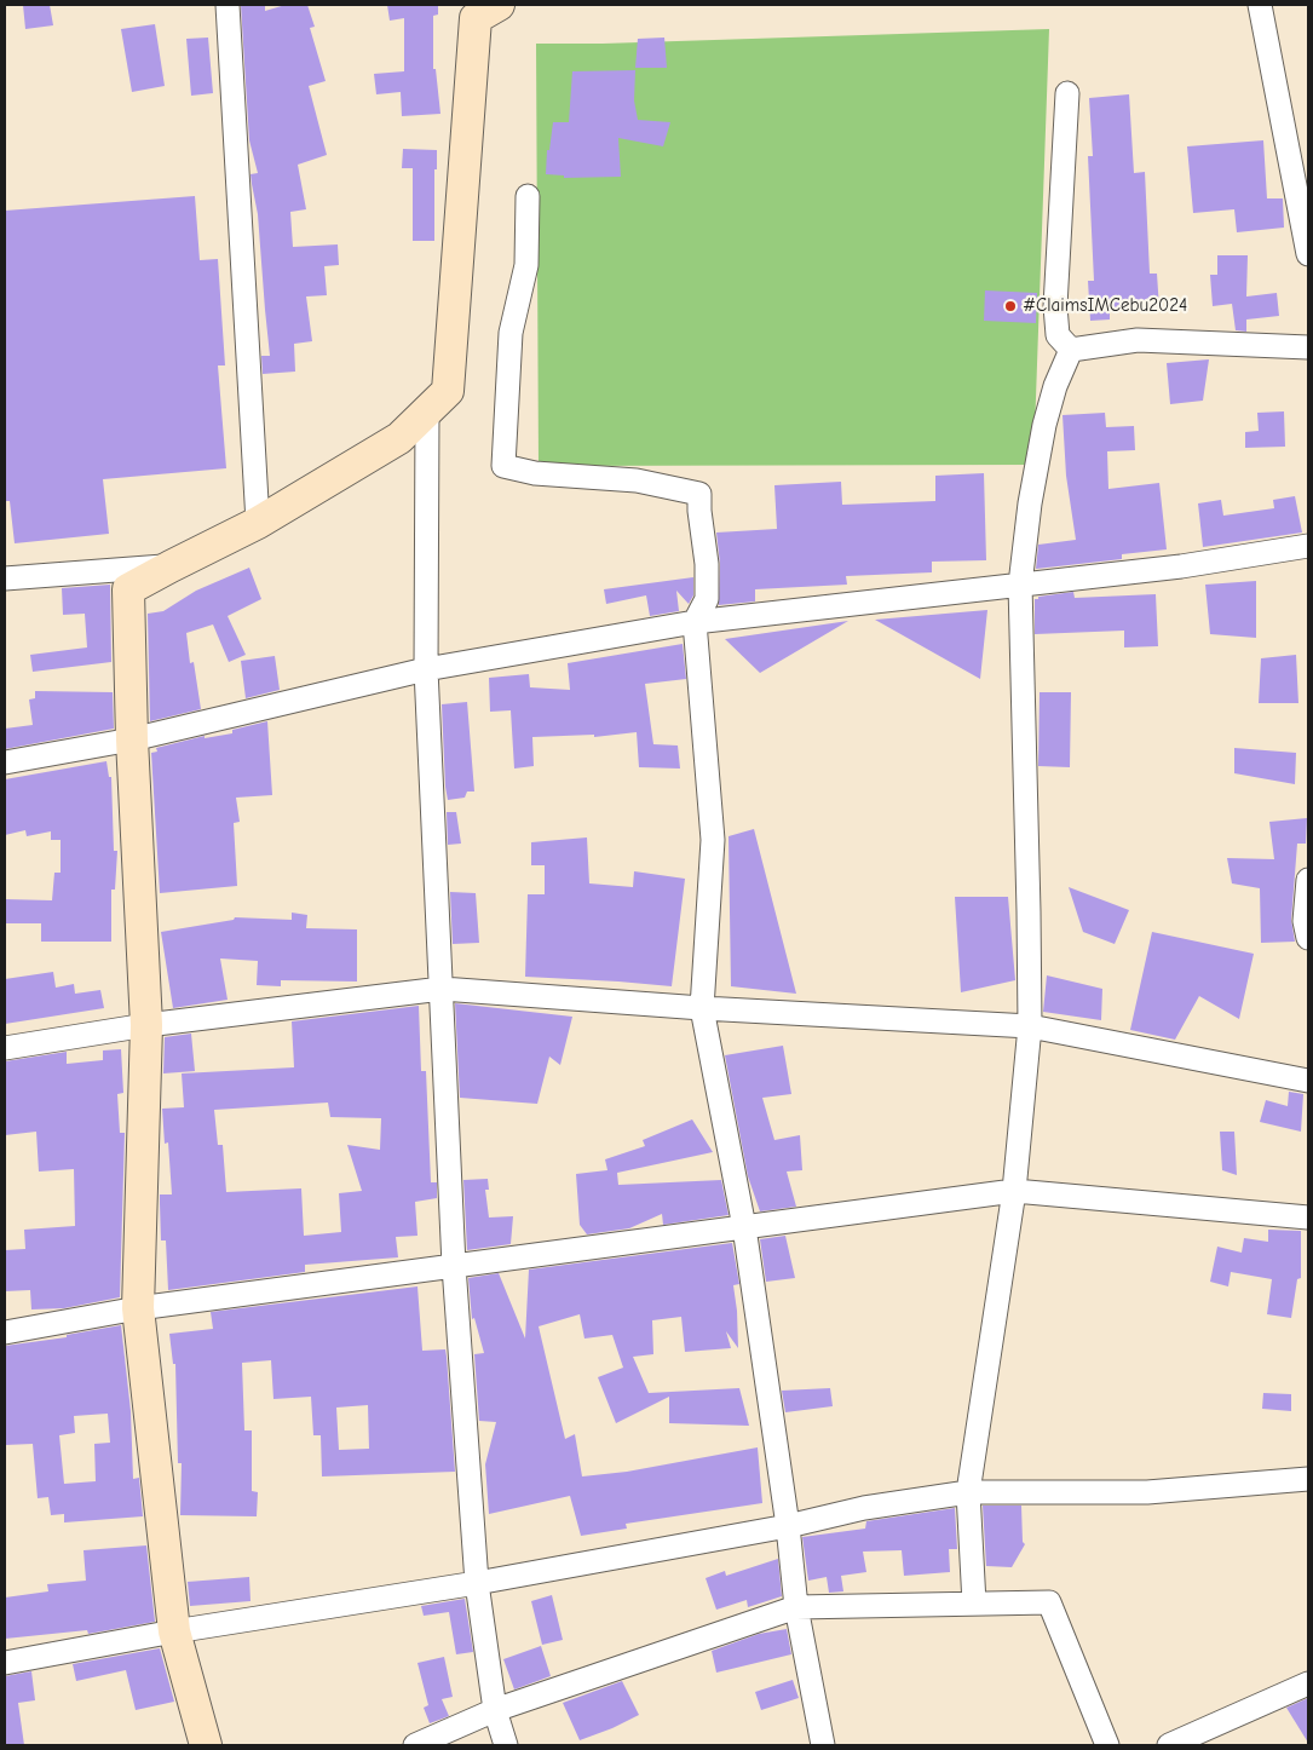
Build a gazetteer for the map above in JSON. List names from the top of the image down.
{
  "places": ["#ClaimsIMCebu2024"]
}
